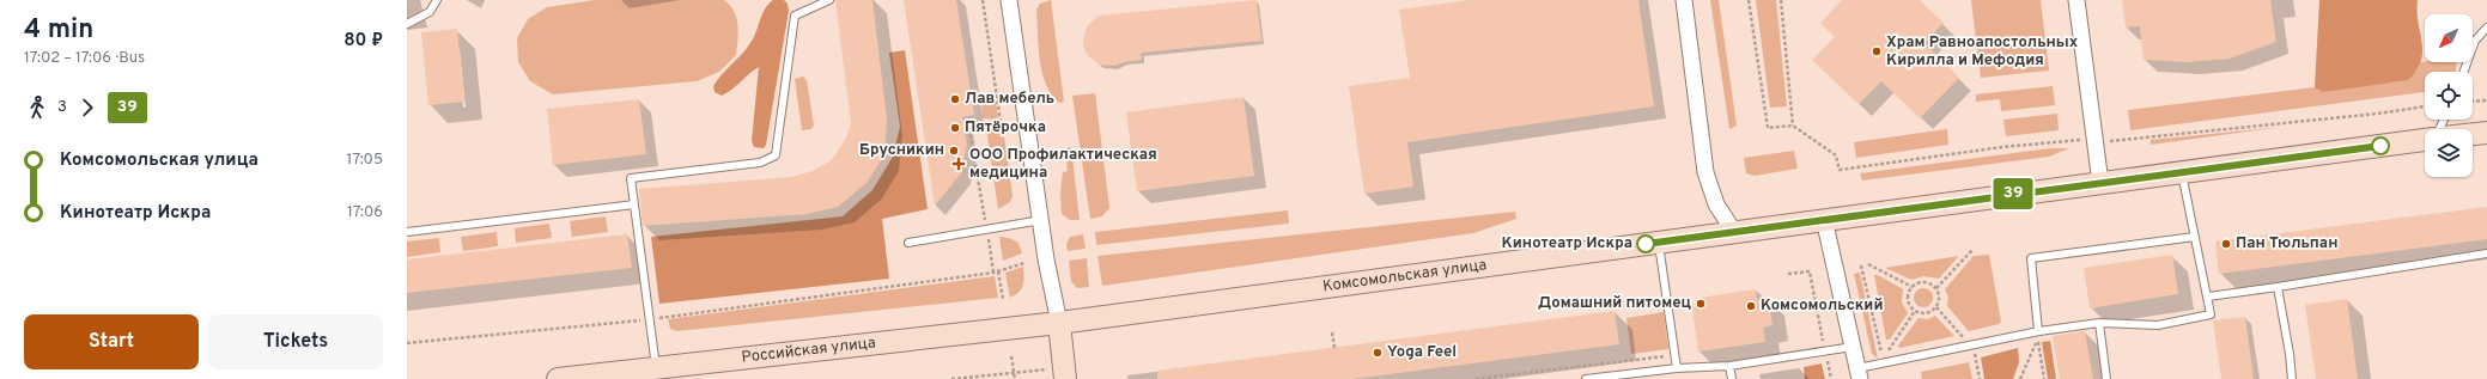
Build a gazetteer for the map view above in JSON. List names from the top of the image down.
{
  "streets": {
    "main road": ["Комсомольская улица", "Российская улица"]
  },
  "crossings": [
    ["Комсомольская улица", "Российская улица"]
  ],
  "places": {
    "other": [
      "Храм Равноапостольных Кирилла и Мефодия",
      "Лав мебель",
      "Пятёрочка",
      "Брусникин",
      "Кинотеатр Искра",
      "Пан Тюльпан",
      "Домашний питомец",
      "Комсомольский",
      "Yoga Feel"
    ],
    "health": ["ООО Профилактическая медицина"]
  },
  "lines": ["bus line 39"],
  "north": "bottom left",
  "page": {
    "heading": ["4 min", "17:02 – 17:06 · Bus", "80 ₽"],
    "on_map": "39",
    "legs": ["3", "39"],
    "list": [
      {
        "name": "Комсомольская улица",
        "value": "17:05"
      },
      {
        "name": "Кинотеатр Искра",
        "value": "17:06"
      }
    ],
    "buttons": ["Start", "Tickets"]
  }
}
